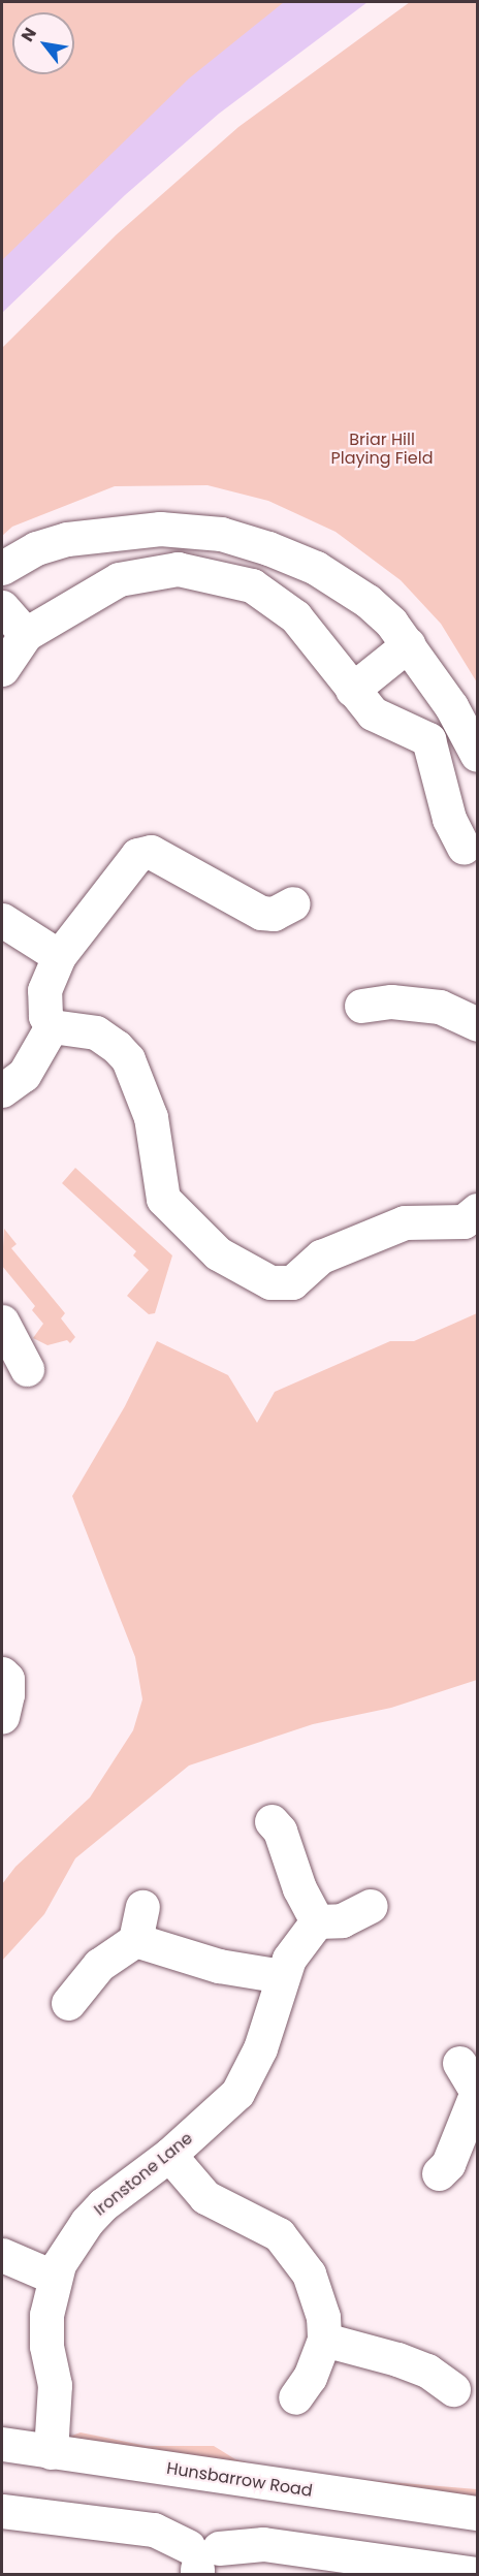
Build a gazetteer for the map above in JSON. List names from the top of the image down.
{
  "streets": {
    "street": ["Ironstone Lane", "Hunsbarrow Road"]
  },
  "crossings": [
    ["Ironstone Lane", "Hunsbarrow Road"]
  ],
  "parks": ["Briar Hill Playing Field"],
  "north": "top left"
}
